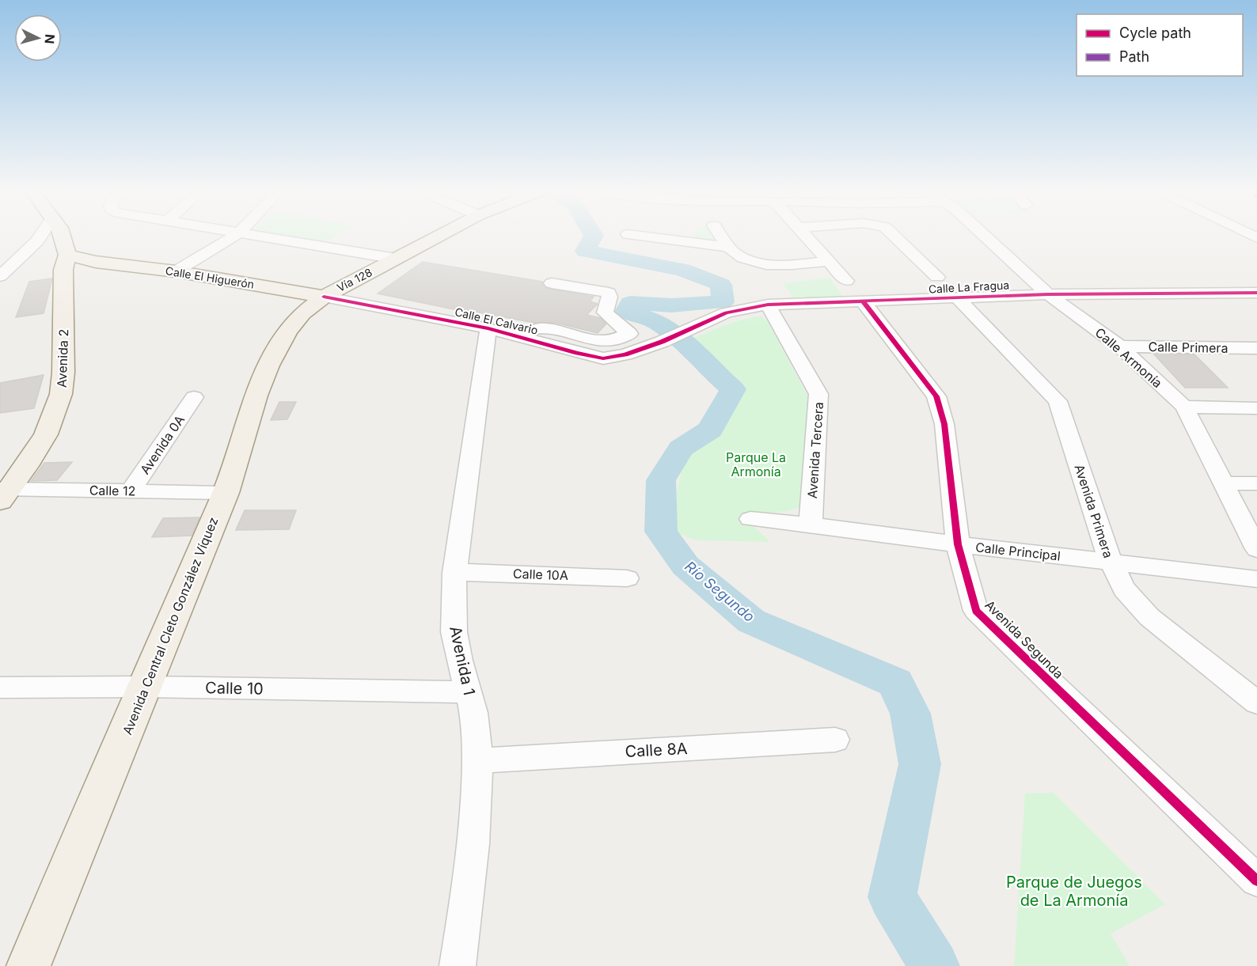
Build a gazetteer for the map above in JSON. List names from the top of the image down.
{
  "streets": {
    "main road": [
      "Calle El Higuerón",
      "Vía 128",
      "Avenida 2",
      "Avenida Central Cleto González Víquez"
    ],
    "street": [
      "Calle La Fragua",
      "Calle El Calvario",
      "Calle Primera",
      "Calle Armonía",
      "Avenida 0A",
      "Avenida Tercera",
      "Calle 12",
      "Avenida Primera",
      "Calle Principal",
      "Calle 10A",
      "Avenida Segunda",
      "Avenida 1",
      "Calle 10",
      "Calle 8A"
    ]
  },
  "crossings": [
    ["Calle El Higuerón", "Vía 128"],
    ["Calle El Higuerón", "Calle El Calvario"],
    ["Calle El Higuerón", "Avenida 2"],
    ["Calle El Higuerón", "Avenida Central Cleto González Víquez"],
    ["Vía 128", "Calle El Calvario"],
    ["Vía 128", "Avenida Central Cleto González Víquez"],
    ["Calle La Fragua", "Calle El Calvario"],
    ["Calle La Fragua", "Calle Armonía"],
    ["Calle La Fragua", "Avenida Tercera"],
    ["Calle La Fragua", "Avenida Primera"],
    ["Calle La Fragua", "Avenida Segunda"],
    ["Calle El Calvario", "Avenida Central Cleto González Víquez"],
    ["Calle El Calvario", "Avenida 1"],
    ["Calle Primera", "Calle Armonía"],
    ["Avenida 2", "Calle 12"],
    ["Avenida 0A", "Calle 12"],
    ["Avenida Tercera", "Calle Principal"],
    ["Calle 12", "Avenida Central Cleto González Víquez"],
    ["Avenida Primera", "Calle Principal"],
    ["Calle Principal", "Avenida Segunda"],
    ["Calle 10A", "Avenida 1"],
    ["Avenida Central Cleto González Víquez", "Calle 10"],
    ["Avenida 1", "Calle 10"],
    ["Avenida 1", "Calle 8A"]
  ],
  "water": ["Río Segundo"],
  "parks": ["Parque La Armonía", "Parque de Juegos de La Armonía"],
  "legend": ["Cycle path", "Path"],
  "north": "right"
}
